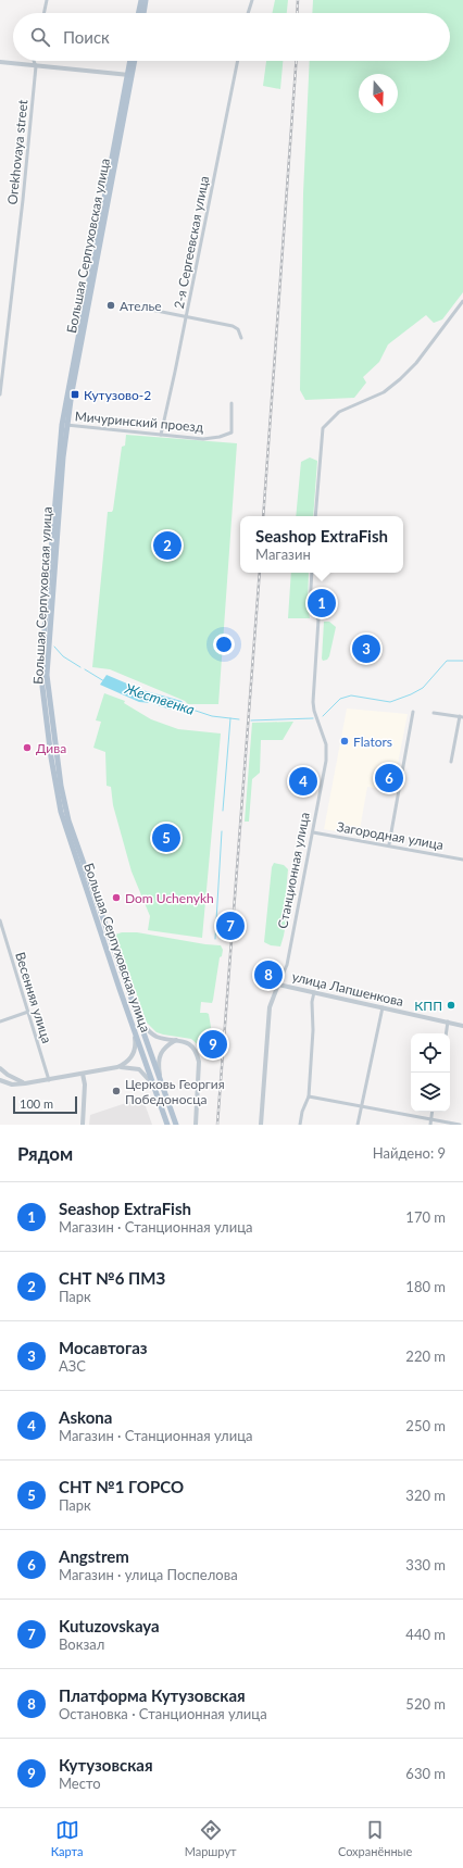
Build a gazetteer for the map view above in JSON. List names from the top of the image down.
{
  "streets": {
    "main road": ["Большая Серпуховская улица"],
    "street": [
      "Orekhovaya street",
      "2-я Сергеевская улица",
      "Мичуринский проезд",
      "Загородная улица",
      "Станционная улица",
      "улица Лапшенкова",
      "Весенняя улица"
    ]
  },
  "crossings": [
    ["2-я Сергеевская улица", "Мичуринский проезд"],
    ["Большая Серпуховская улица", "Мичуринский проезд"],
    ["Загородная улица", "Станционная улица"],
    ["Станционная улица", "улица Лапшенкова"]
  ],
  "water": ["Жественка"],
  "places": {
    "other": [
      "Ателье",
      "Flators",
      "Дива",
      "Dom Uchenykh",
      "КПП",
      "Церковь Георгия Победоносца"
    ],
    "transit": ["Кутузово-2"]
  },
  "scale_bar": "100 m",
  "north": "bottom",
  "page": {
    "search": "Поиск",
    "popup": ["Seashop ExtraFish", "Магазин"],
    "pins": [
      "2",
      "1",
      "3",
      "6",
      "4",
      "5",
      "7",
      "8",
      "9"
    ],
    "scale": "100 m",
    "heading": ["Рядом", "Найдено: 9"],
    "list": [
      {
        "mark": "1",
        "name": "Seashop ExtraFish",
        "note": "Магазин · Станционная улица",
        "value": "170 m"
      },
      {
        "mark": "2",
        "name": "СНТ №6 ПМЗ",
        "note": "Парк",
        "value": "180 m"
      },
      {
        "mark": "3",
        "name": "Мосавтогаз",
        "note": "АЗС",
        "value": "220 m"
      },
      {
        "mark": "4",
        "name": "Askona",
        "note": "Магазин · Станционная улица",
        "value": "250 m"
      },
      {
        "mark": "5",
        "name": "СНТ №1 ГОРСО",
        "note": "Парк",
        "value": "320 m"
      },
      {
        "mark": "6",
        "name": "Angstrem",
        "note": "Магазин · улица Поспелова",
        "value": "330 m"
      },
      {
        "mark": "7",
        "name": "Kutuzovskaya",
        "note": "Вокзал",
        "value": "440 m"
      },
      {
        "mark": "8",
        "name": "Платформа Кутузовская",
        "note": "Остановка · Станционная улица",
        "value": "520 m"
      },
      {
        "mark": "9",
        "name": "Кутузовская",
        "note": "Место",
        "value": "630 m"
      }
    ],
    "nav": ["Карта", "Маршрут", "Сохранённые"]
  }
}
